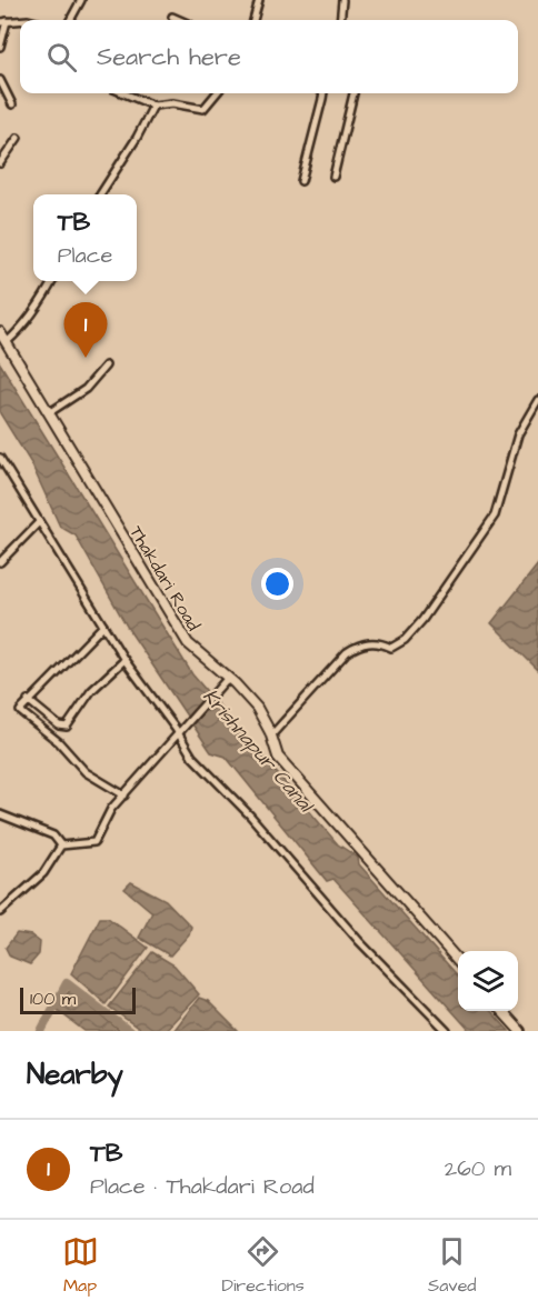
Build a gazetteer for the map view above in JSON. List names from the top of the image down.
{
  "streets": {
    "street": ["Thakdari Road"]
  },
  "water": ["Krishnapur Canal"],
  "scale_bar": "100 m",
  "page": {
    "search": "Search here",
    "popup": ["TB", "Place"],
    "pins": "1",
    "scale": "100 m",
    "heading": "Nearby",
    "list": [
      {
        "mark": "1",
        "name": "TB",
        "note": "Place · Thakdari Road",
        "value": "260 m"
      }
    ],
    "nav": ["Map", "Directions", "Saved"]
  }
}
